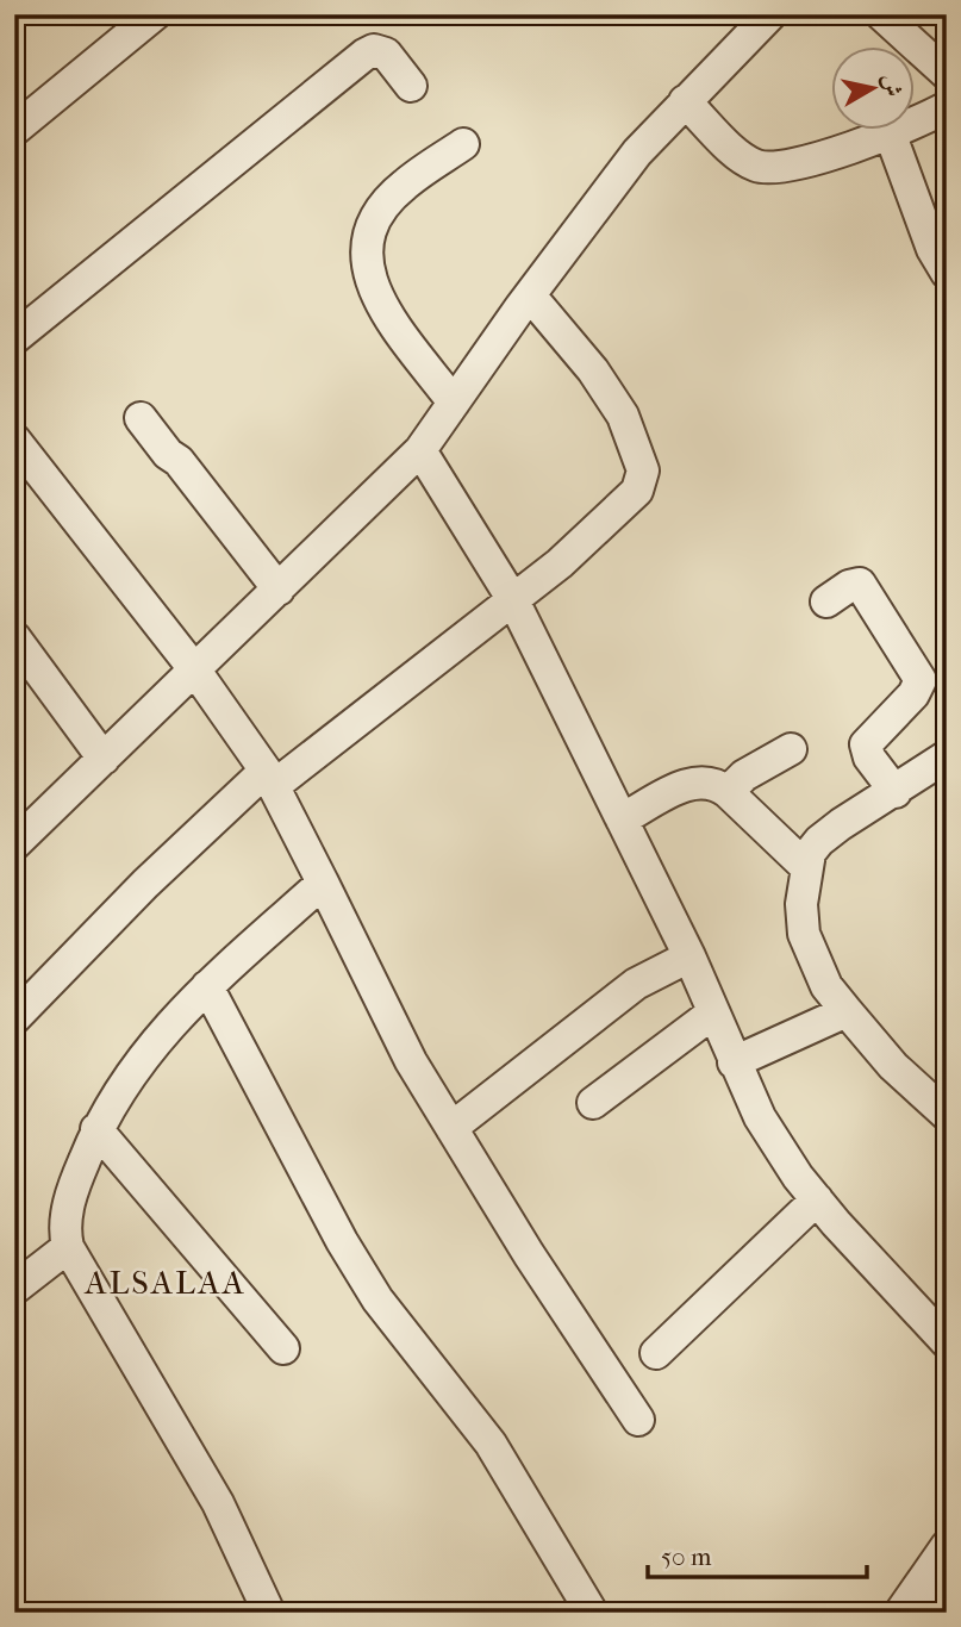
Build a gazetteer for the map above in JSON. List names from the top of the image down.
{
  "districts": ["ALSALAA"],
  "scale_bar": "50 m",
  "north": "right"
}
